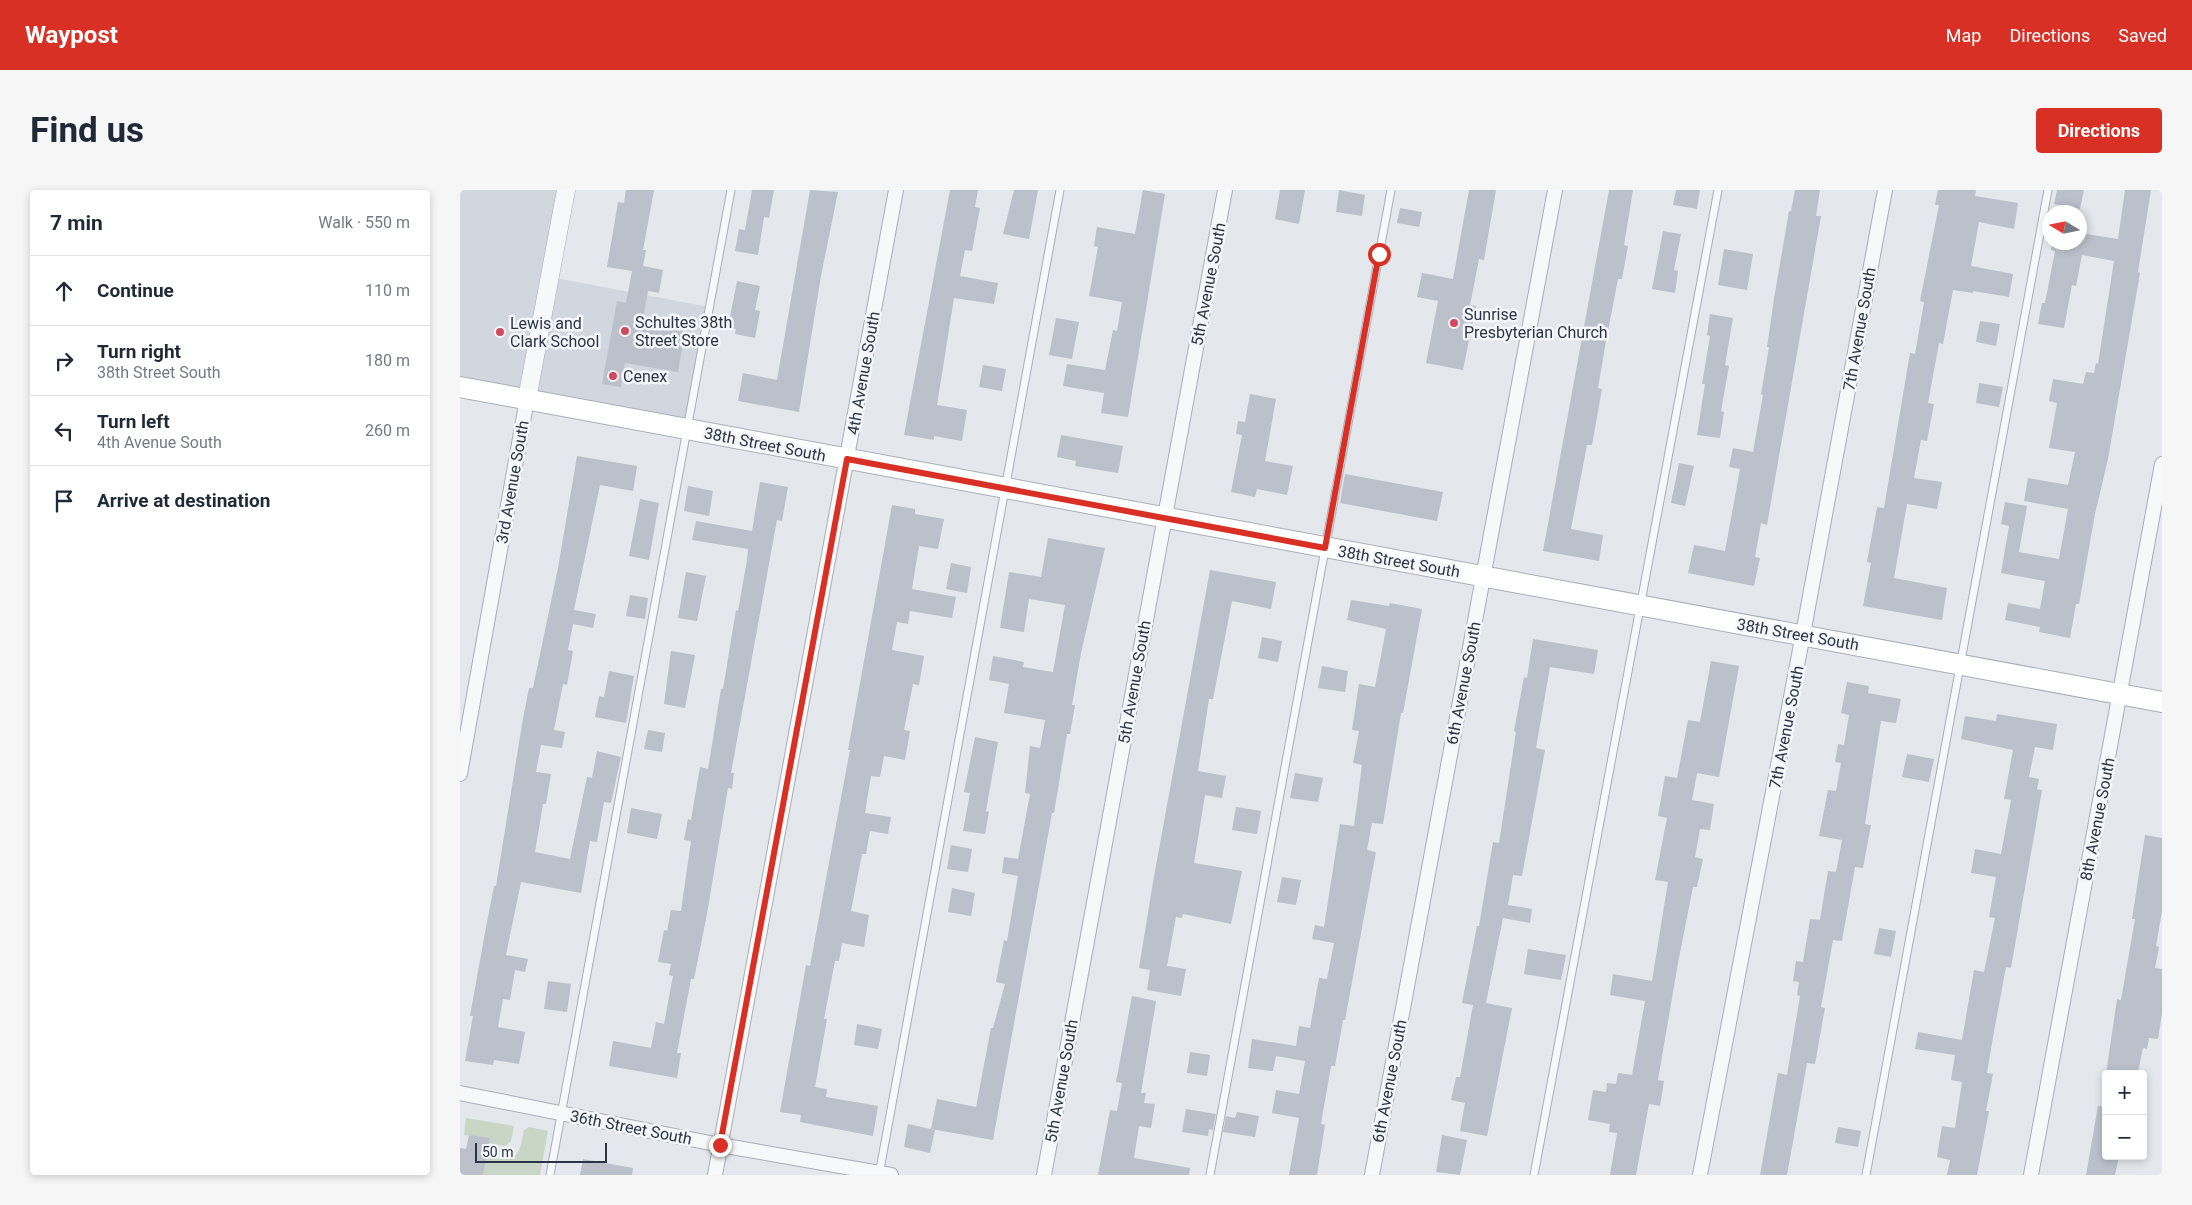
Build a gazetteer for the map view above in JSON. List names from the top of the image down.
{
  "streets": {
    "main road": ["38th Street South"],
    "street": [
      "5th Avenue South",
      "7th Avenue South",
      "4th Avenue South",
      "3rd Avenue South",
      "6th Avenue South",
      "8th Avenue South",
      "36th Street South"
    ]
  },
  "crossings": [
    ["5th Avenue South", "38th Street South"],
    ["7th Avenue South", "38th Street South"],
    ["4th Avenue South", "38th Street South"],
    ["4th Avenue South", "36th Street South"],
    ["38th Street South", "3rd Avenue South"],
    ["38th Street South", "6th Avenue South"],
    ["38th Street South", "8th Avenue South"]
  ],
  "places": [
    "Sunrise Presbyterian Church",
    "Schultes 38th Street Store",
    "Lewis and Clark School",
    "Cenex"
  ],
  "scale_bar": "50 m",
  "north": "left",
  "page": {
    "header": "Waypost",
    "nav": ["Map", "Directions", "Saved"],
    "buttons": "Directions",
    "title": "Find us",
    "heading": ["7 min", "Walk · 550 m"],
    "list": [
      ["Continue", "110 m"],
      ["Turn right", "38th Street South", "180 m"],
      ["Turn left", "4th Avenue South", "260 m"],
      "Arrive at destination"
    ],
    "map_buttons": ["+", "−"],
    "scale": "50 m"
  }
}
